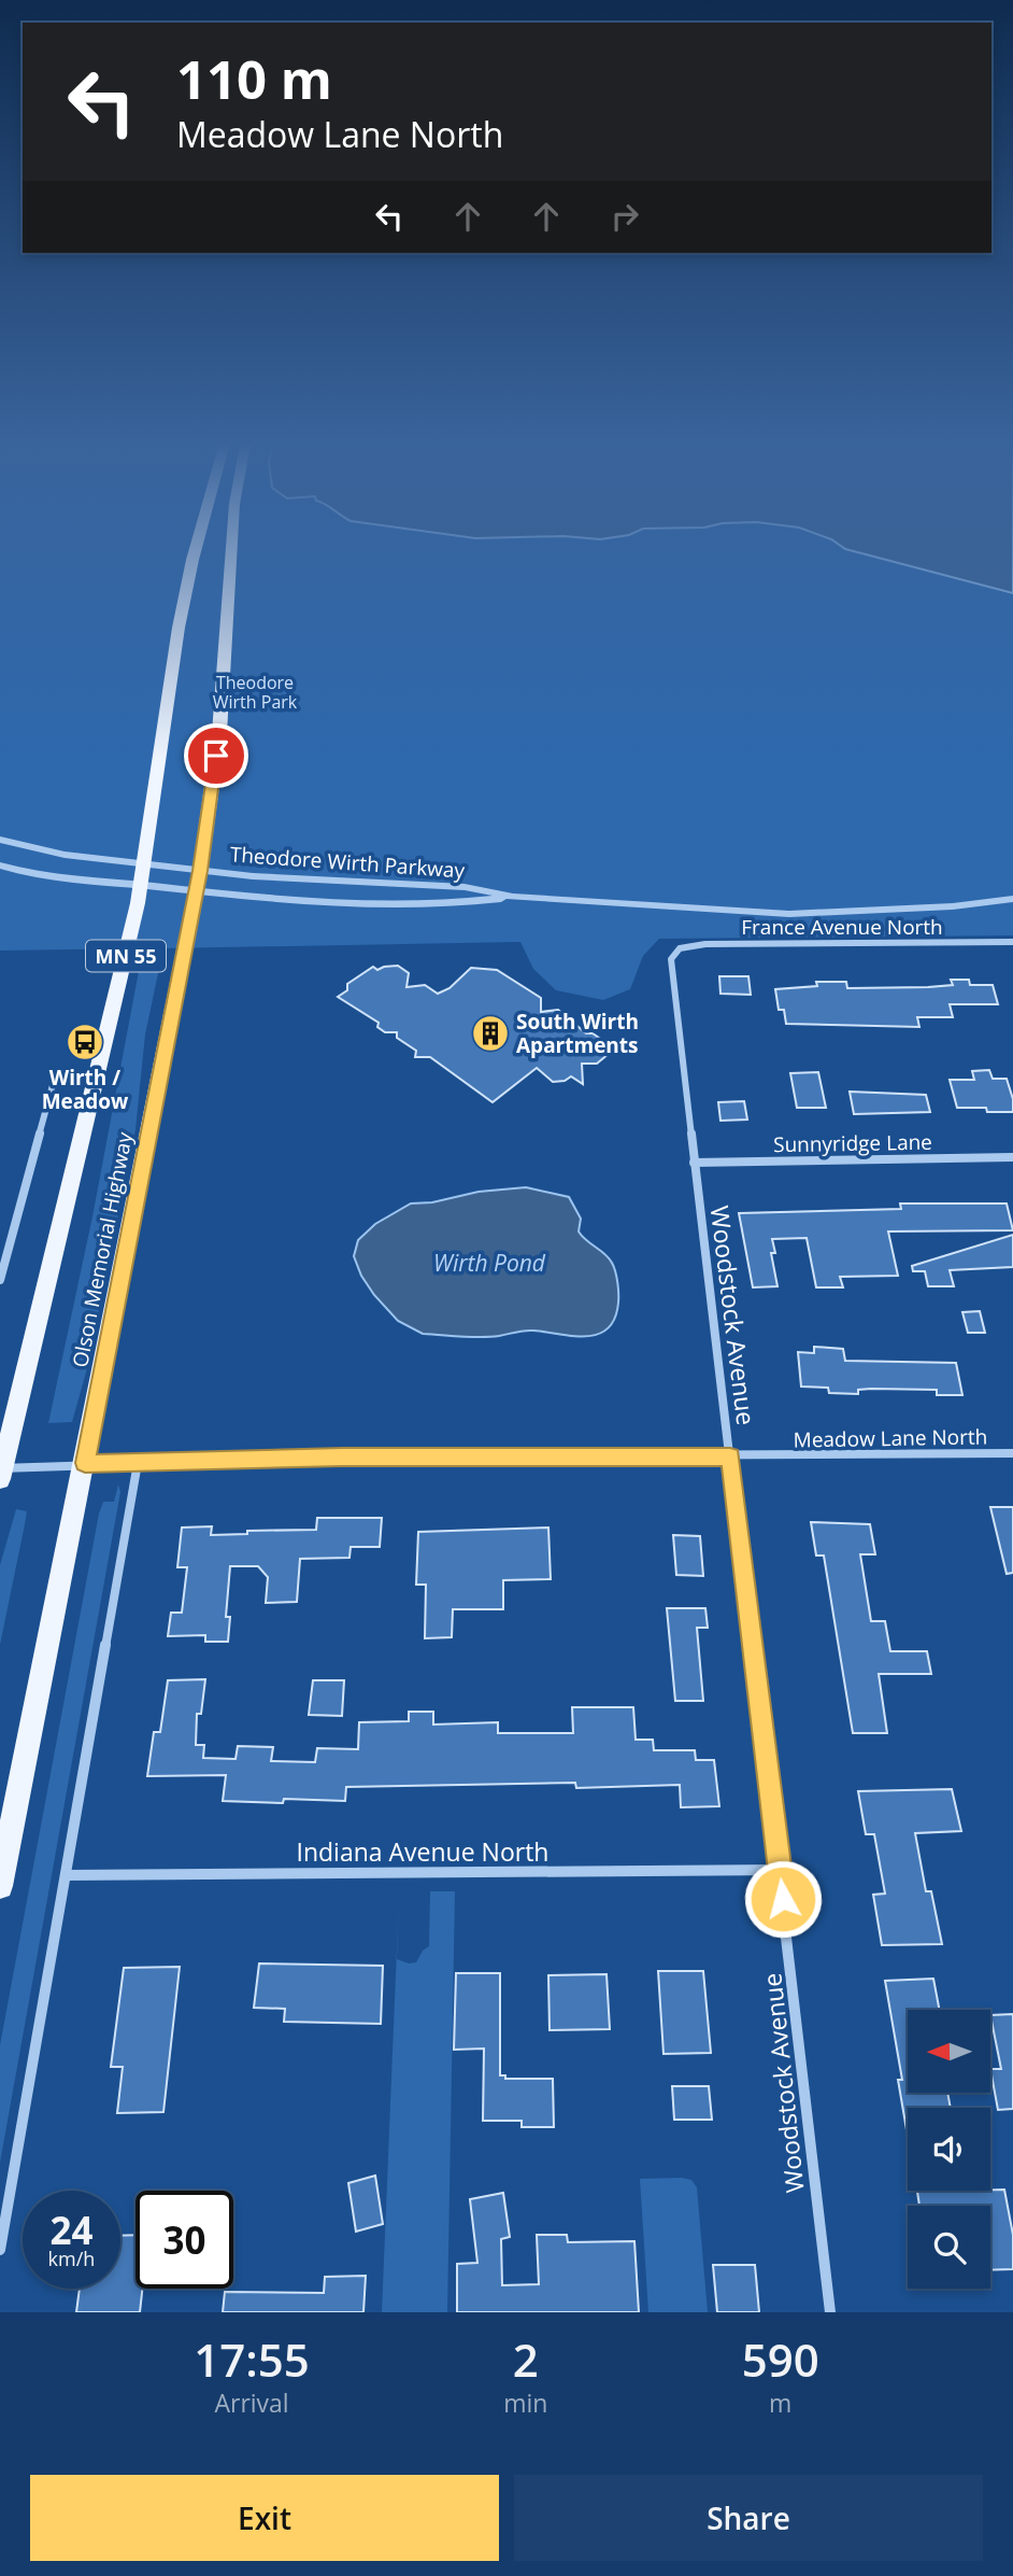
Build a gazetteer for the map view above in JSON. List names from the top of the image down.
{
  "streets": {
    "main road": ["MN 55", "Olson Memorial Highway"],
    "street": [
      "Theodore Wirth Parkway",
      "France Avenue North",
      "Sunnyridge Lane",
      "Woodstock Avenue",
      "Meadow Lane North",
      "Indiana Avenue North"
    ]
  },
  "crossings": [
    ["Theodore Wirth Parkway", "Olson Memorial Highway"],
    ["France Avenue North", "Woodstock Avenue"],
    ["Sunnyridge Lane", "Woodstock Avenue"],
    ["Olson Memorial Highway", "Meadow Lane North"],
    ["Woodstock Avenue", "Meadow Lane North"],
    ["Woodstock Avenue", "Indiana Avenue North"]
  ],
  "water": ["Wirth Pond"],
  "parks": ["Theodore Wirth Park"],
  "places": {
    "building": ["South Wirth Apartments"],
    "bus stop": ["Wirth / Meadow"]
  },
  "north": "left",
  "page": {
    "turn": ["110 m", "Meadow Lane North"],
    "speed": "24 km/h",
    "limit": "30",
    "eta": [
      "17:55",
      "Arrival",
      "2",
      "min",
      "590",
      "m"
    ],
    "buttons": ["Exit", "Share"]
  }
}
